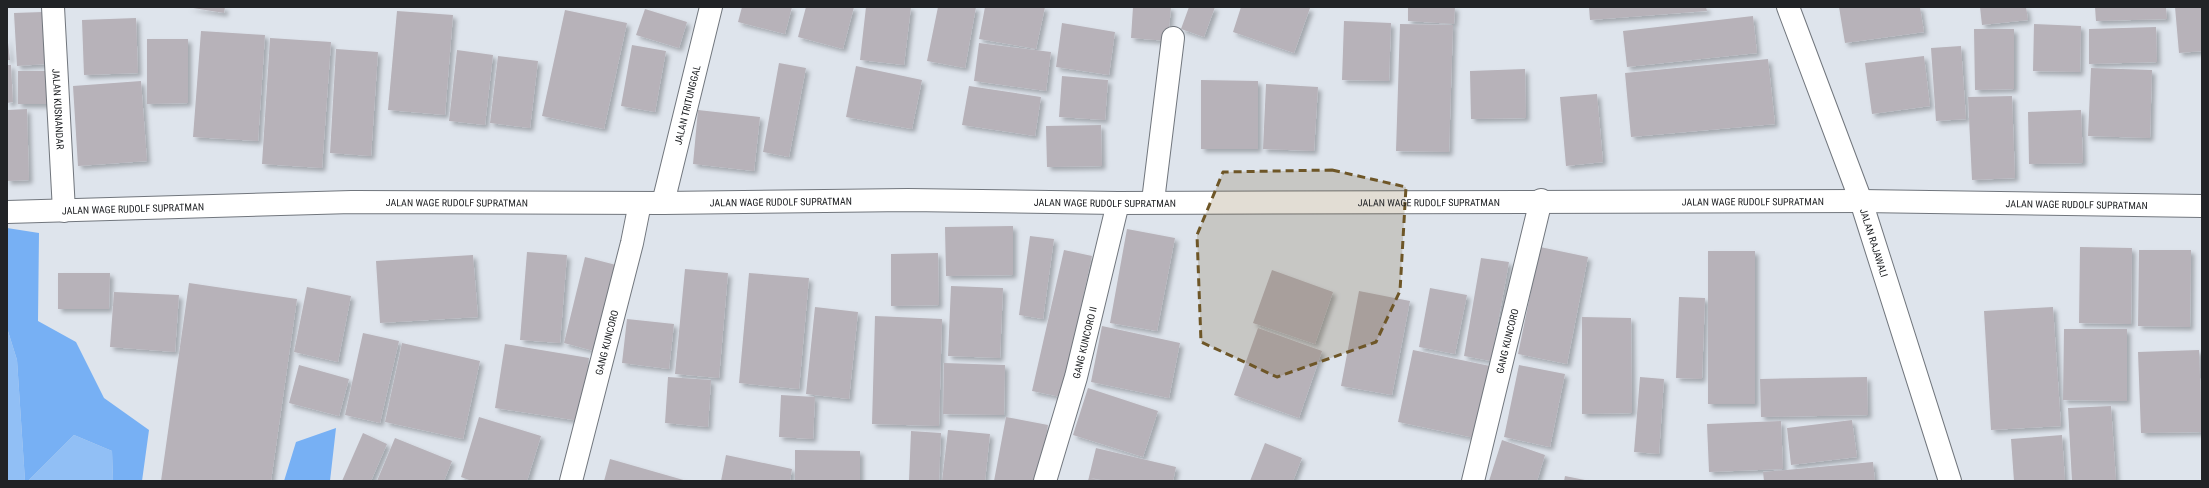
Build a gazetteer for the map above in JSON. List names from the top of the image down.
{
  "streets": {
    "main road": [
      "JALAN TRITUNGGAL",
      "JALAN KUSNANDAR",
      "JALAN WAGE RUDOLF SUPRATMAN",
      "JALAN RAJAWALI",
      "GANG KUNCORO",
      "GANG KUNCORO II"
    ]
  },
  "crossings": [
    ["JALAN TRITUNGGAL", "JALAN WAGE RUDOLF SUPRATMAN"],
    ["JALAN KUSNANDAR", "JALAN WAGE RUDOLF SUPRATMAN"],
    ["JALAN WAGE RUDOLF SUPRATMAN", "JALAN RAJAWALI"],
    ["JALAN WAGE RUDOLF SUPRATMAN", "GANG KUNCORO"],
    ["JALAN WAGE RUDOLF SUPRATMAN", "GANG KUNCORO II"]
  ]
}
